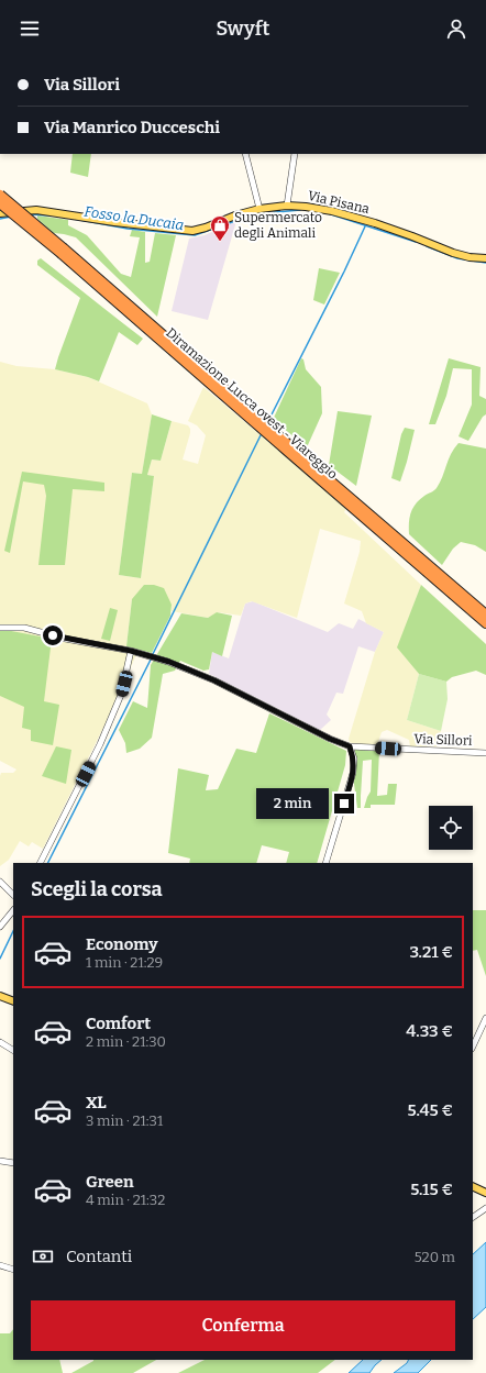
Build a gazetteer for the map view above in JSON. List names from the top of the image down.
{
  "streets": {
    "highway": ["Diramazione Lucca ovest - Viareggio"],
    "main road": ["Via Pisana"],
    "street": ["Via Sillori"]
  },
  "water": ["Fosso la Ducaia"],
  "places": {
    "shop": ["Supermercato degli Animali"]
  },
  "page": {
    "header": "Swyft",
    "banner": ["Via Sillori", "Via Manrico Ducceschi"],
    "bubble": "2 min",
    "heading": "Scegli la corsa",
    "list": [
      {
        "name": "Economy",
        "note": "1 min · 21:29",
        "value": "3.21 €"
      },
      {
        "name": "Comfort",
        "note": "2 min · 21:30",
        "value": "4.33 €"
      },
      {
        "name": "XL",
        "note": "3 min · 21:31",
        "value": "5.45 €"
      },
      {
        "name": "Green",
        "note": "4 min · 21:32",
        "value": "5.15 €"
      }
    ],
    "pay": ["Contanti", "520 m"],
    "buttons": "Conferma"
  }
}
